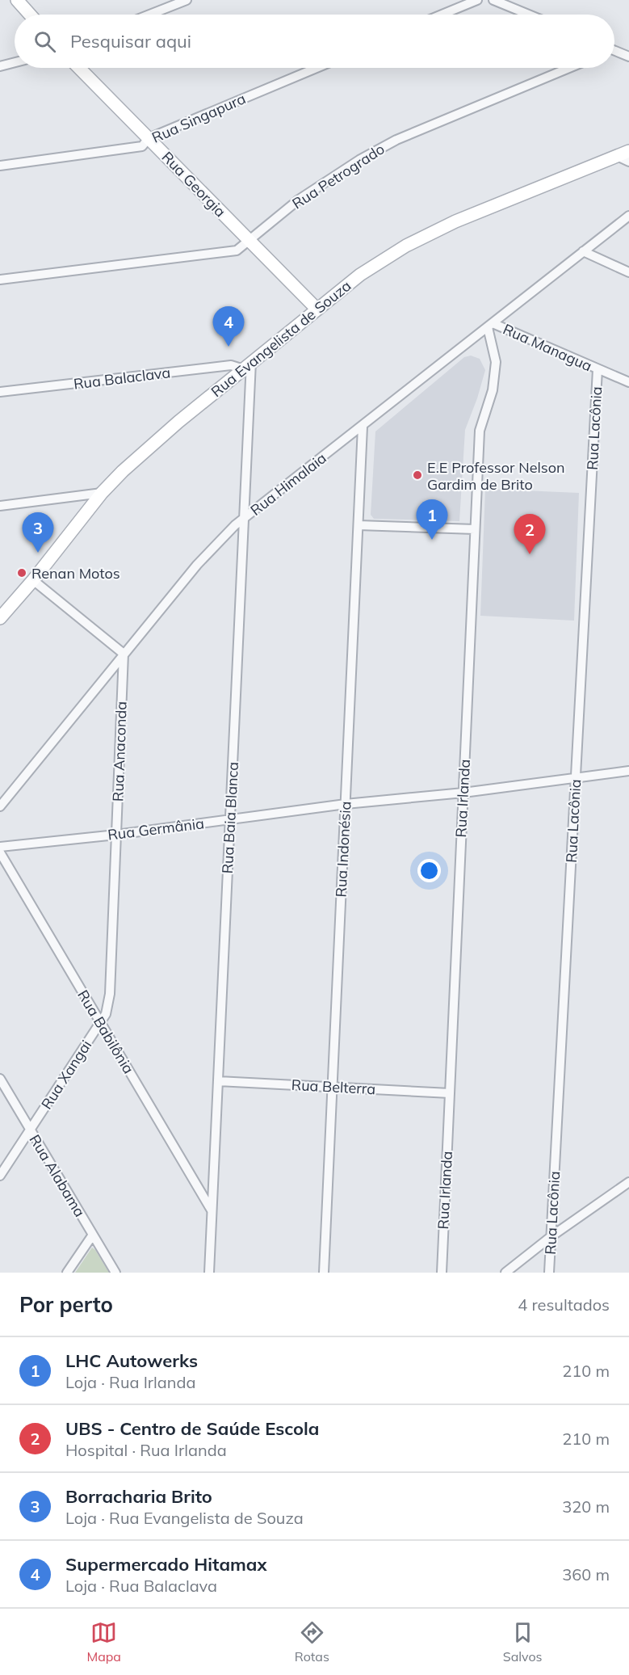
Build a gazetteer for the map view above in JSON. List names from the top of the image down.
{
  "streets": {
    "main road": ["Rua Georgia", "Rua Evangelista de Souza"],
    "street": [
      "Rua Singapura",
      "Rua Petrogrado",
      "Rua Managua",
      "Rua Balaclava",
      "Rua Lacônia",
      "Rua Himalaia",
      "Rua Anaconda",
      "Rua Irlanda",
      "Rua Baia Blanca",
      "Rua Germânia",
      "Rua Indonésia",
      "Rua Babilônia",
      "Rua Xangai",
      "Rua Belterra",
      "Rua Alabama"
    ]
  },
  "crossings": [
    ["Rua Singapura", "Rua Georgia"],
    ["Rua Petrogrado", "Rua Georgia"],
    ["Rua Georgia", "Rua Evangelista de Souza"],
    ["Rua Evangelista de Souza", "Rua Balaclava"],
    ["Rua Evangelista de Souza", "Rua Baia Blanca"],
    ["Rua Managua", "Rua Lacônia"],
    ["Rua Managua", "Rua Himalaia"],
    ["Rua Managua", "Rua Irlanda"],
    ["Rua Balaclava", "Rua Baia Blanca"],
    ["Rua Lacônia", "Rua Germânia"],
    ["Rua Himalaia", "Rua Anaconda"],
    ["Rua Himalaia", "Rua Irlanda"],
    ["Rua Himalaia", "Rua Baia Blanca"],
    ["Rua Himalaia", "Rua Indonésia"],
    ["Rua Anaconda", "Rua Germânia"],
    ["Rua Anaconda", "Rua Babilônia"],
    ["Rua Anaconda", "Rua Xangai"],
    ["Rua Irlanda", "Rua Germânia"],
    ["Rua Irlanda", "Rua Belterra"],
    ["Rua Baia Blanca", "Rua Germânia"],
    ["Rua Baia Blanca", "Rua Babilônia"],
    ["Rua Baia Blanca", "Rua Belterra"],
    ["Rua Germânia", "Rua Indonésia"],
    ["Rua Indonésia", "Rua Belterra"],
    ["Rua Babilônia", "Rua Xangai"],
    ["Rua Xangai", "Rua Alabama"]
  ],
  "places": ["E.E Professor Nelson Gardim de Brito", "Renan Motos"],
  "page": {
    "search": "Pesquisar aqui",
    "pins": [
      "4",
      "1",
      "3",
      "2"
    ],
    "heading": ["Por perto", "4 resultados"],
    "list": [
      {
        "mark": "1",
        "name": "LHC Autowerks",
        "note": "Loja · Rua Irlanda",
        "value": "210 m"
      },
      {
        "mark": "2",
        "name": "UBS - Centro de Saúde Escola",
        "note": "Hospital · Rua Irlanda",
        "value": "210 m"
      },
      {
        "mark": "3",
        "name": "Borracharia Brito",
        "note": "Loja · Rua Evangelista de Souza",
        "value": "320 m"
      },
      {
        "mark": "4",
        "name": "Supermercado Hitamax",
        "note": "Loja · Rua Balaclava",
        "value": "360 m"
      }
    ],
    "nav": ["Mapa", "Rotas", "Salvos"]
  }
}
